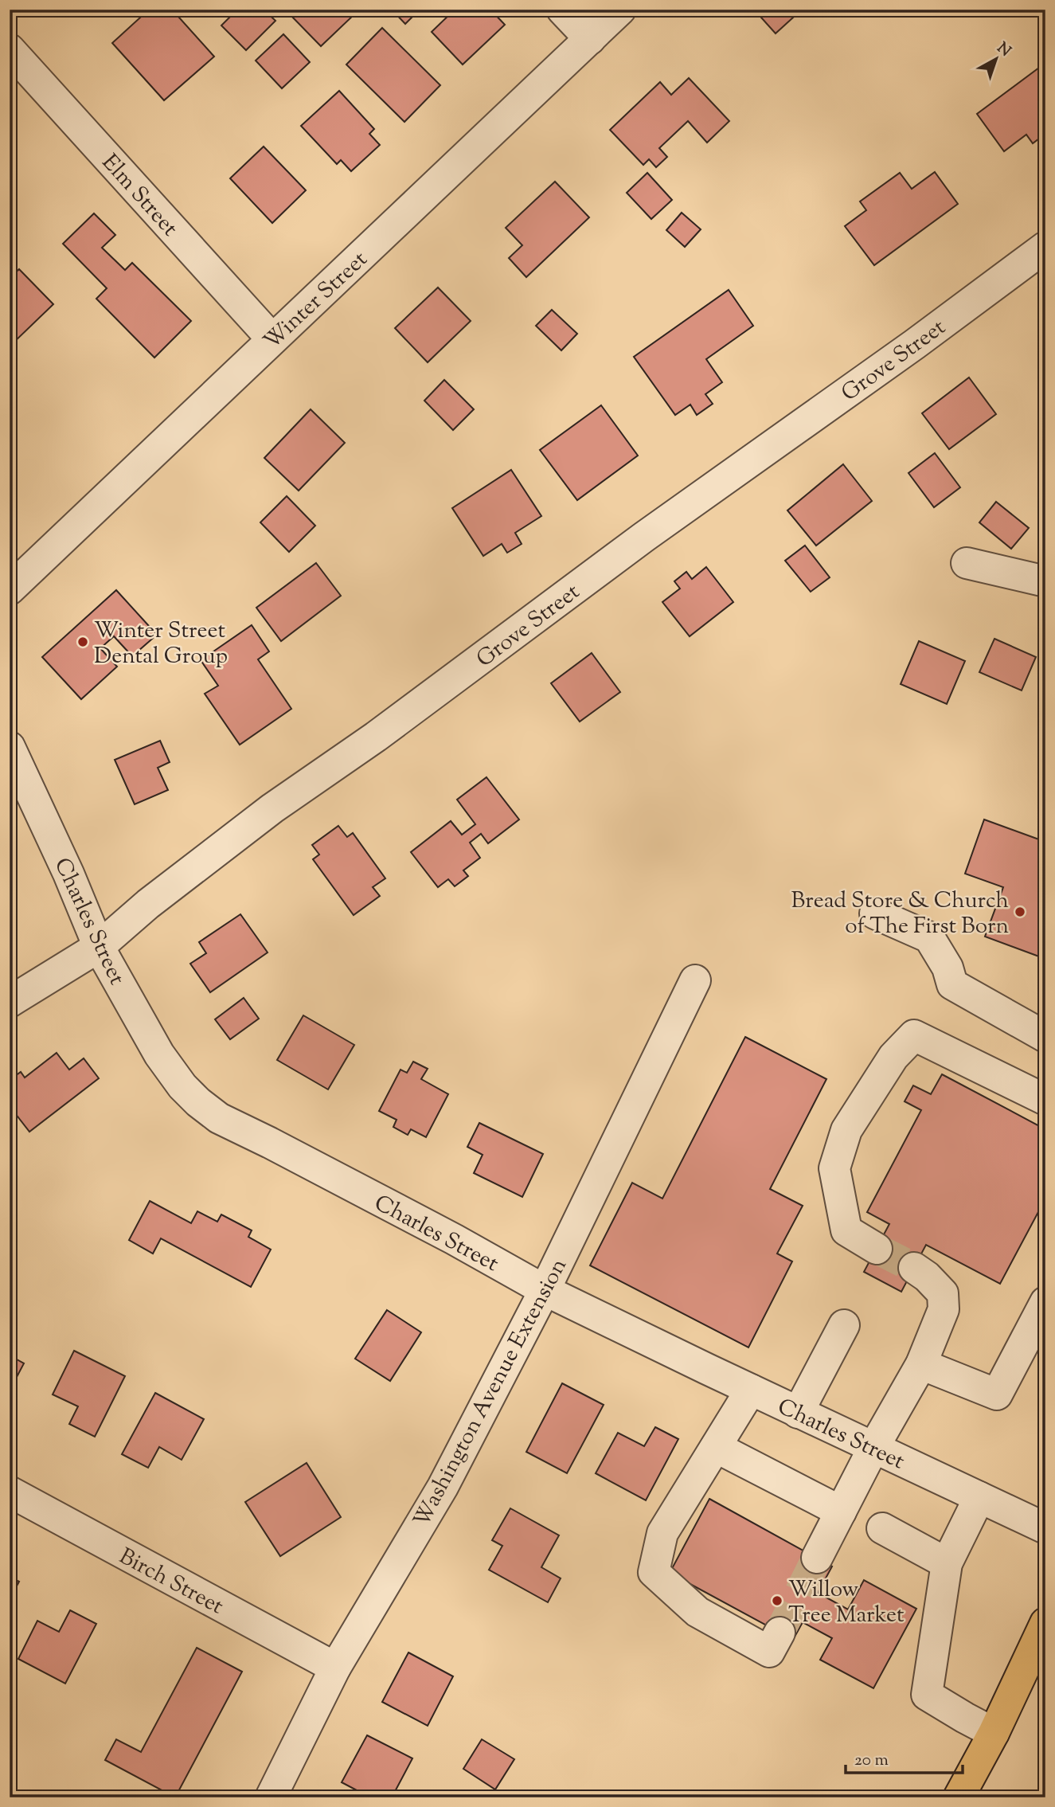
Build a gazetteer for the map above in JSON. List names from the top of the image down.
{
  "streets": {
    "street": [
      "Elm Street",
      "Winter Street",
      "Grove Street",
      "Charles Street",
      "Washington Avenue Extension",
      "Birch Street"
    ]
  },
  "crossings": [
    ["Elm Street", "Winter Street"],
    ["Grove Street", "Charles Street"],
    ["Charles Street", "Washington Avenue Extension"],
    ["Washington Avenue Extension", "Birch Street"]
  ],
  "places": ["Winter Street Dental Group", "Bread Store & Church of The First Born", "Willow Tree Market"],
  "scale_bar": "20 m",
  "north": "top right"
}
